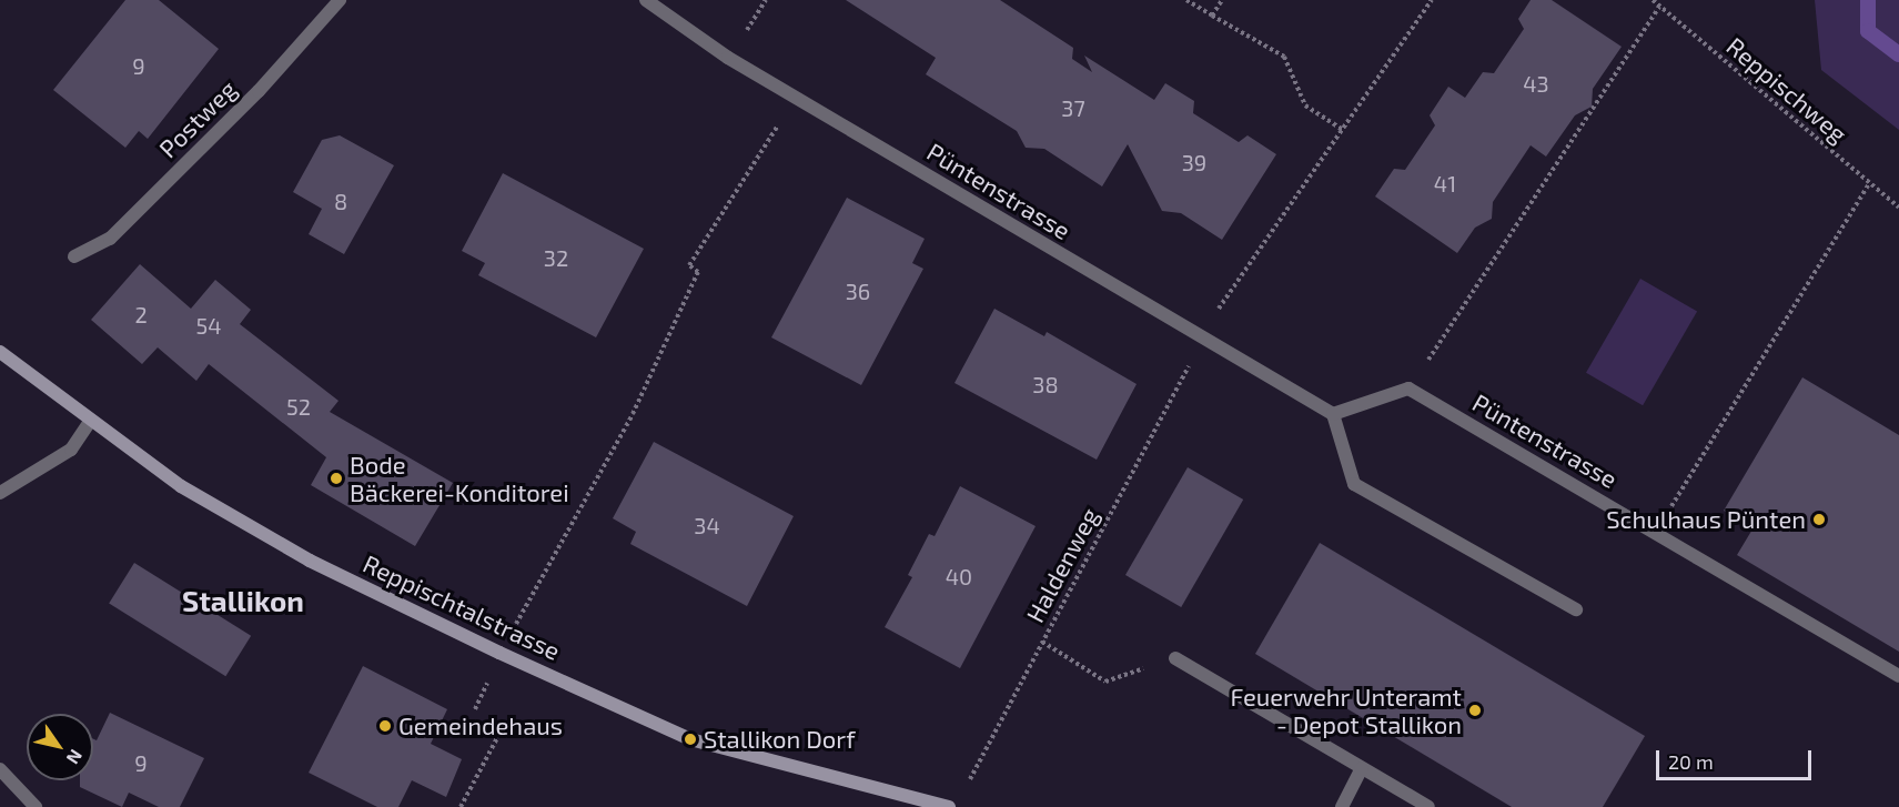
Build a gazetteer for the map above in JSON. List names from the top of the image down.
{
  "streets": {
    "main road": ["Reppischtalstrasse"],
    "street": ["Postweg", "Püntenstrasse"],
    "path": ["Reppischweg", "Haldenweg"]
  },
  "crossings": [
    ["Püntenstrasse", "Haldenweg"]
  ],
  "districts": ["Stallikon"],
  "places": [
    "Bode Bäckerei-Konditorei",
    "Schulhaus Pünten",
    "Feuerwehr Unteramt - Depot Stallikon",
    "Gemeindehaus",
    "Stallikon Dorf"
  ],
  "house_numbers": [
    "9",
    "43",
    "37",
    "39",
    "41",
    "8",
    "32",
    "36",
    "2",
    "54",
    "38",
    "52",
    "34",
    "40",
    "9"
  ],
  "scale_bar": "20 m",
  "north": "bottom right"
}
